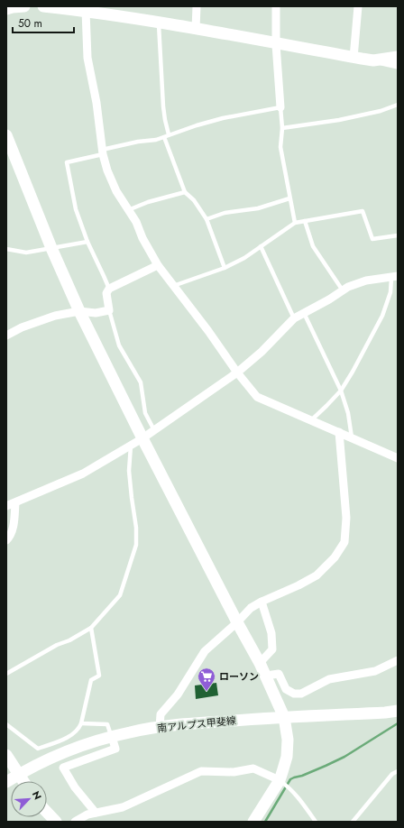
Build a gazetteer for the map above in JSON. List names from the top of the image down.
{
  "streets": {
    "street": ["南アルプス甲斐線"]
  },
  "places": {
    "supermarket": ["ローソン"]
  },
  "scale_bar": "50 m",
  "north": "top right"
}
